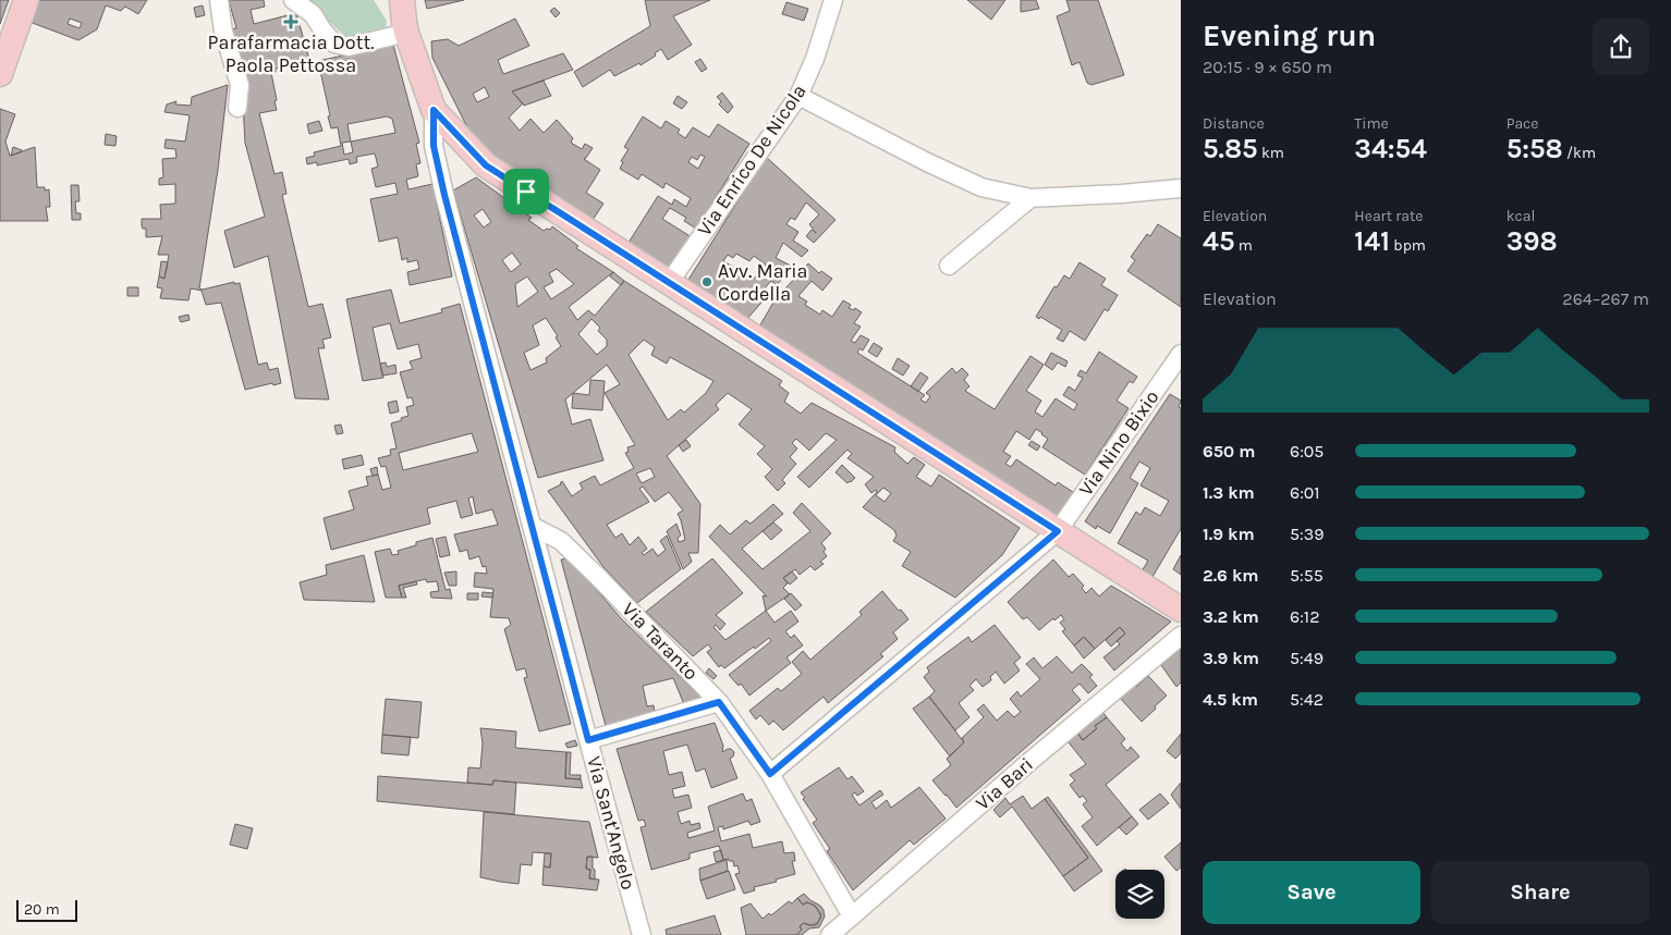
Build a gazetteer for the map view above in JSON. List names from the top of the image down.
{
  "streets": {
    "street": [
      "Via Enrico De Nicola",
      "Via Nino Bixio",
      "Via Taranto",
      "Via Bari",
      "Via Sant'Angelo"
    ]
  },
  "crossings": [
    ["Via Nino Bixio", "Via Taranto"],
    ["Via Taranto", "Via Bari"],
    ["Via Taranto", "Via Sant'Angelo"]
  ],
  "places": {
    "health": ["Parafarmacia Dott. Paola Pettossa"],
    "other": ["Avv. Maria Cordella"]
  },
  "scale_bar": "20 m",
  "page": {
    "heading": ["Evening run", "20:15 · 9 × 650 m"],
    "stats": [
      ["Distance", "5.85 km"],
      ["Time", "34:54"],
      ["Pace", "5:58 /km"],
      ["Elevation", "45 m"],
      ["Heart rate", "141 bpm"],
      ["kcal", "398"]
    ],
    "chart": ["Elevation", "264–267 m"],
    "list": [
      {
        "name": "650 m",
        "note": "6:05"
      },
      {
        "name": "1.3 km",
        "note": "6:01"
      },
      {
        "name": "1.9 km",
        "note": "5:39"
      },
      {
        "name": "2.6 km",
        "note": "5:55"
      },
      {
        "name": "3.2 km",
        "note": "6:12"
      },
      {
        "name": "3.9 km",
        "note": "5:49"
      },
      {
        "name": "4.5 km",
        "note": "5:42"
      }
    ],
    "buttons": ["Save", "Share"],
    "scale": "20 m"
  }
}
